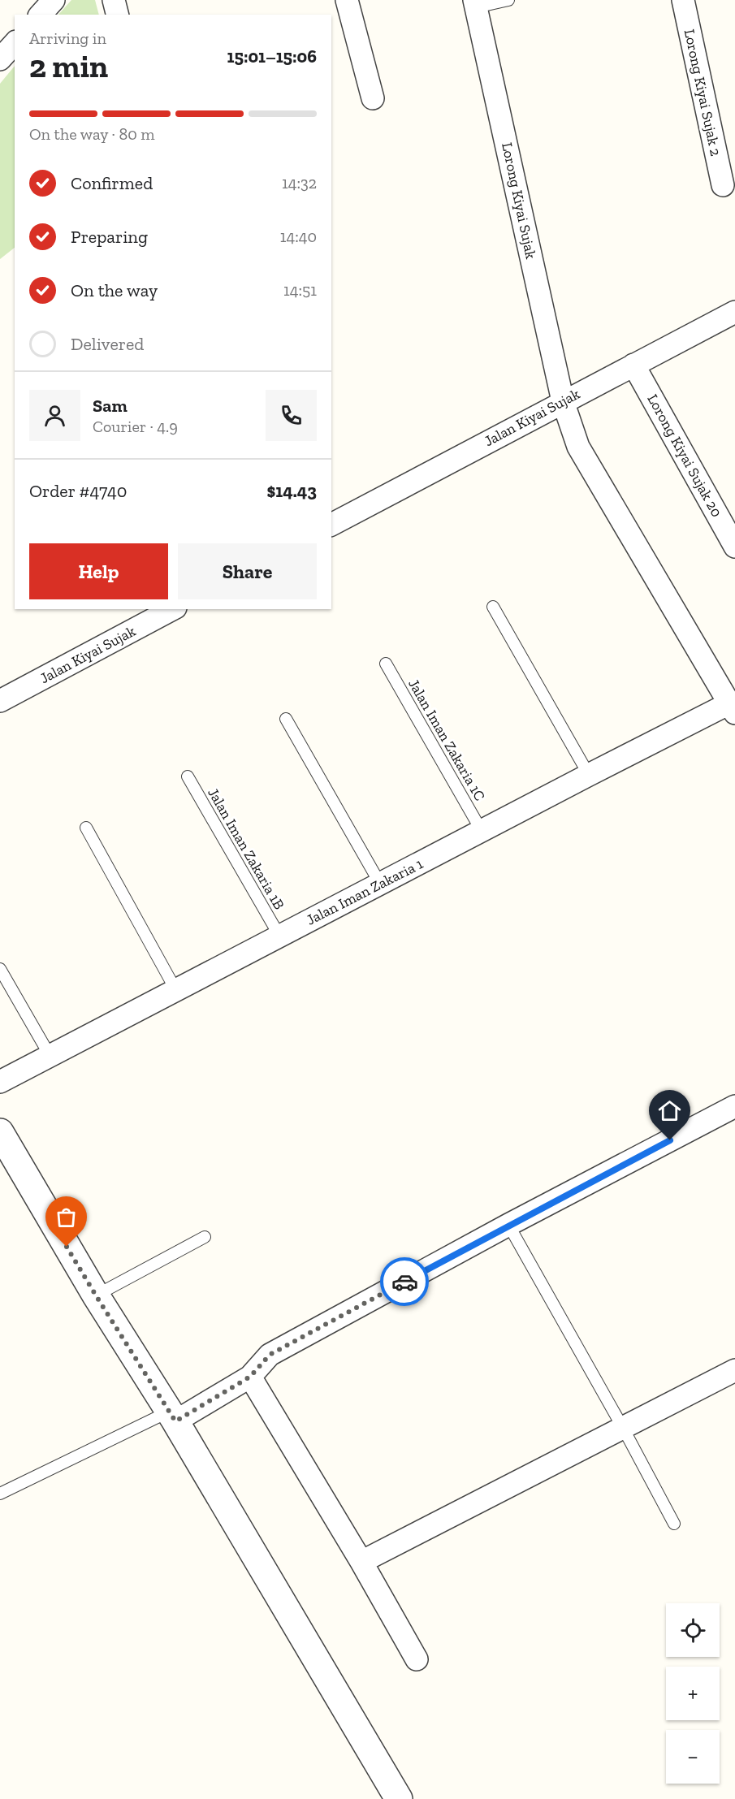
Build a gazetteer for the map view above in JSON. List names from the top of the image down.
{
  "streets": {
    "street": [
      "Lorong Kiyai Sujak 2",
      "Lorong Kiyai Sujak",
      "Jalan Kiyai Sujak",
      "Lorong Kiyai Sujak 20",
      "Jalan Iman Zakaria 1"
    ],
    "lane": ["Jalan Iman Zakaria 1C", "Jalan Iman Zakaria 1B"]
  },
  "crossings": [
    ["Lorong Kiyai Sujak", "Jalan Kiyai Sujak"],
    ["Lorong Kiyai Sujak", "Jalan Iman Zakaria 1"],
    ["Jalan Kiyai Sujak", "Lorong Kiyai Sujak 20"],
    ["Jalan Iman Zakaria 1C", "Jalan Iman Zakaria 1"],
    ["Jalan Iman Zakaria 1B", "Jalan Iman Zakaria 1"]
  ],
  "page": {
    "heading": ["2 min", "Arriving in", "15:01–15:06"],
    "panel": [
      "Sam",
      "Courier · 4.9",
      "Order #4740",
      "$14.43"
    ],
    "bar": "On the way · 80 m",
    "list": [
      ["Confirmed", "14:32"],
      ["Preparing", "14:40"],
      ["On the way", "14:51"],
      "Delivered"
    ],
    "buttons": ["Help", "Share"],
    "map_buttons": ["+", "−"]
  }
}
